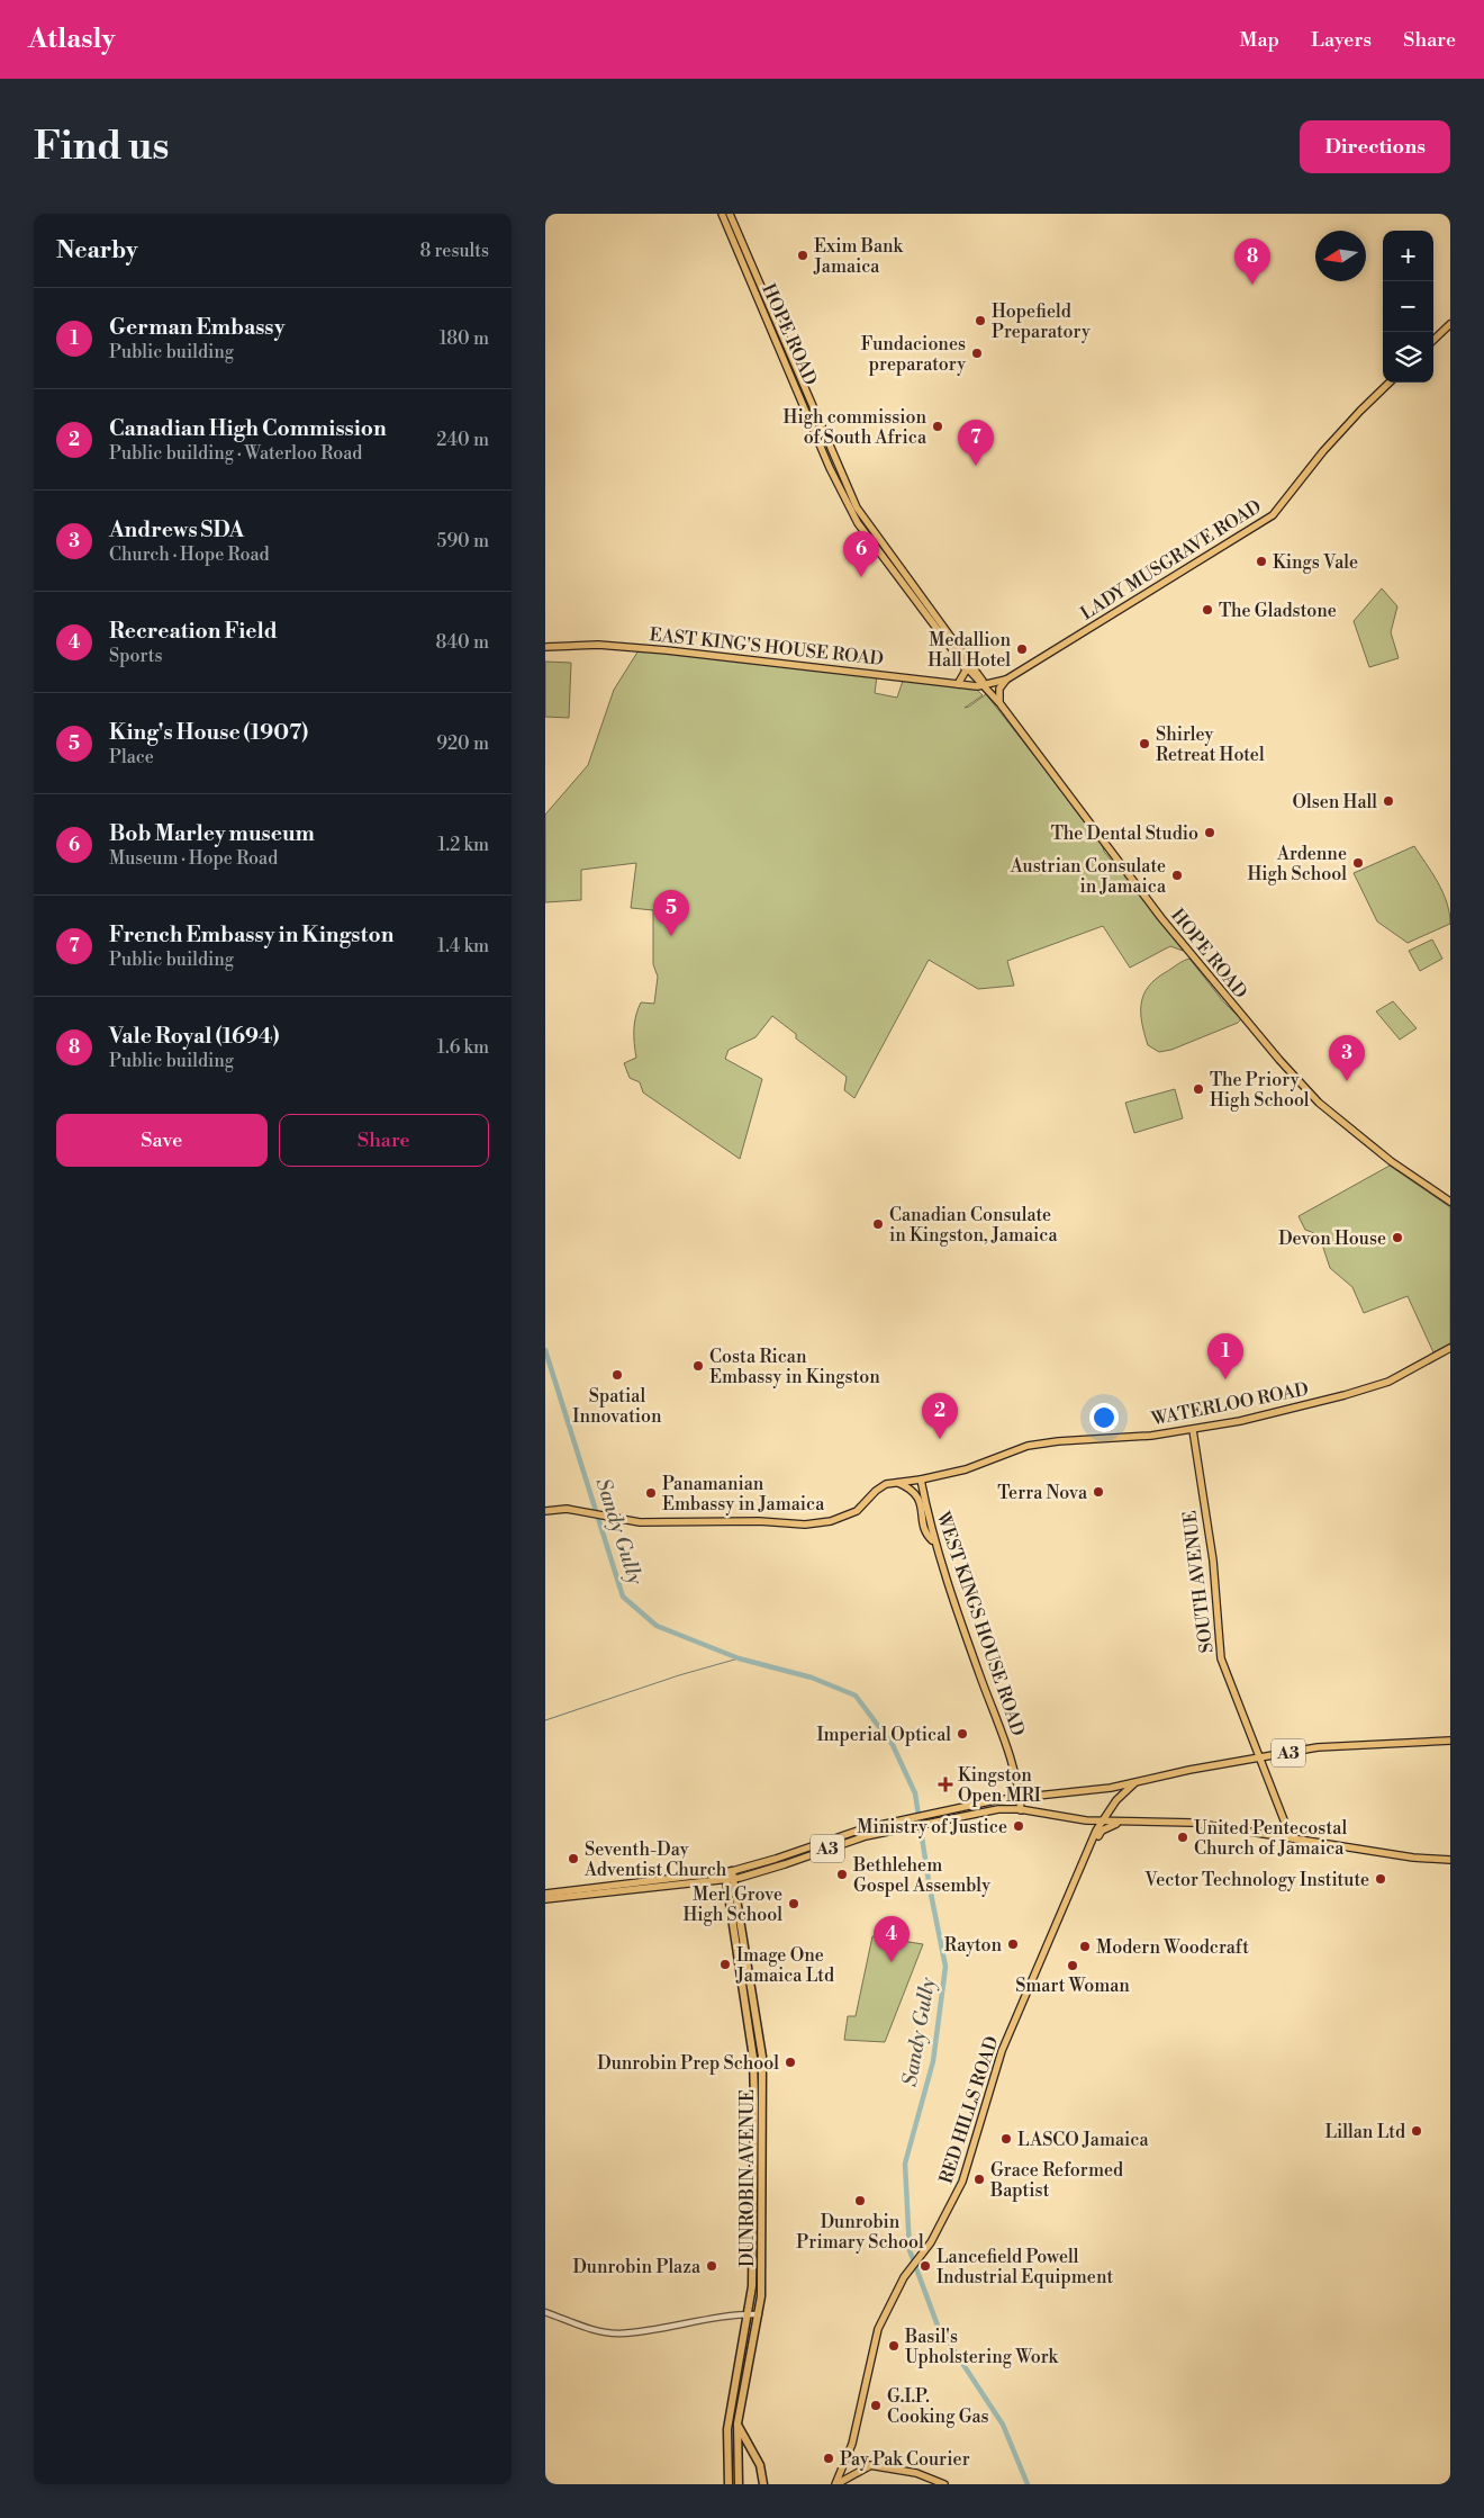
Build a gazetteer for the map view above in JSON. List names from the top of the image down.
{
  "streets": {
    "highway": ["DUNROBIN AVENUE"],
    "main road": [
      "HOPE ROAD",
      "LADY MUSGRAVE ROAD",
      "EAST KING'S HOUSE ROAD",
      "WATERLOO ROAD",
      "SOUTH AVENUE",
      "WEST KINGS HOUSE ROAD",
      "A3",
      "RED HILLS ROAD"
    ]
  },
  "crossings": [
    ["HOPE ROAD", "LADY MUSGRAVE ROAD"],
    ["HOPE ROAD", "EAST KING'S HOUSE ROAD"],
    ["LADY MUSGRAVE ROAD", "EAST KING'S HOUSE ROAD"],
    ["WATERLOO ROAD", "SOUTH AVENUE"],
    ["WATERLOO ROAD", "WEST KINGS HOUSE ROAD"],
    ["SOUTH AVENUE", "A3"],
    ["WEST KINGS HOUSE ROAD", "A3"],
    ["A3", "RED HILLS ROAD"],
    ["A3", "DUNROBIN AVENUE"]
  ],
  "water": ["Sandy Gully"],
  "places": {
    "other": [
      "Exim Bank Jamaica",
      "Hopefield Preparatory",
      "Fundaciones preparatory",
      "High commission of South Africa",
      "Kings Vale",
      "The Gladstone",
      "Medallion Hall Hotel",
      "Shirley Retreat Hotel",
      "Olsen Hall",
      "The Dental Studio",
      "Ardenne High School",
      "Austrian Consulate in Jamaica",
      "The Priory High School",
      "Canadian Consulate in Kingston, Jamaica",
      "Devon House",
      "Costa Rican Embassy in Kingston",
      "Spatial Innovation",
      "Terra Nova",
      "Panamanian Embassy in Jamaica",
      "Imperial Optical",
      "Ministry of Justice",
      "United Pentecostal Church of Jamaica",
      "Seventh-Day Adventist Church",
      "Bethlehem Gospel Assembly",
      "Vector Technology Institute",
      "Merl Grove High School",
      "Rayton",
      "Modern Woodcraft",
      "Image One Jamaica Ltd",
      "Smart Woman",
      "Dunrobin Prep School",
      "Lillan Ltd",
      "LASCO Jamaica",
      "Grace Reformed Baptist",
      "Dunrobin Primary School",
      "Dunrobin Plaza",
      "Lancefield Powell Industrial Equipment",
      "Basil's Upholstering Work",
      "G.I.P. Cooking Gas",
      "Pay Pak Courier"
    ],
    "health": ["Kingston Open MRI"]
  },
  "north": "left",
  "page": {
    "header": "Atlasly",
    "nav": ["Map", "Layers", "Share"],
    "buttons": [
      "Directions",
      ["Save", "Share"]
    ],
    "title": "Find us",
    "heading": ["Nearby", "8 results"],
    "map_buttons": ["+", "−"],
    "pins": [
      "8",
      "7",
      "6",
      "5",
      "3",
      "1",
      "2",
      "4"
    ],
    "list": [
      {
        "mark": "1",
        "name": "German Embassy",
        "note": "Public building",
        "value": "180 m"
      },
      {
        "mark": "2",
        "name": "Canadian High Commission",
        "note": "Public building · Waterloo Road",
        "value": "240 m"
      },
      {
        "mark": "3",
        "name": "Andrews SDA",
        "note": "Church · Hope Road",
        "value": "590 m"
      },
      {
        "mark": "4",
        "name": "Recreation Field",
        "note": "Sports",
        "value": "840 m"
      },
      {
        "mark": "5",
        "name": "King's House (1907)",
        "note": "Place",
        "value": "920 m"
      },
      {
        "mark": "6",
        "name": "Bob Marley museum",
        "note": "Museum · Hope Road",
        "value": "1.2 km"
      },
      {
        "mark": "7",
        "name": "French Embassy in Kingston",
        "note": "Public building",
        "value": "1.4 km"
      },
      {
        "mark": "8",
        "name": "Vale Royal (1694)",
        "note": "Public building",
        "value": "1.6 km"
      }
    ]
  }
}
